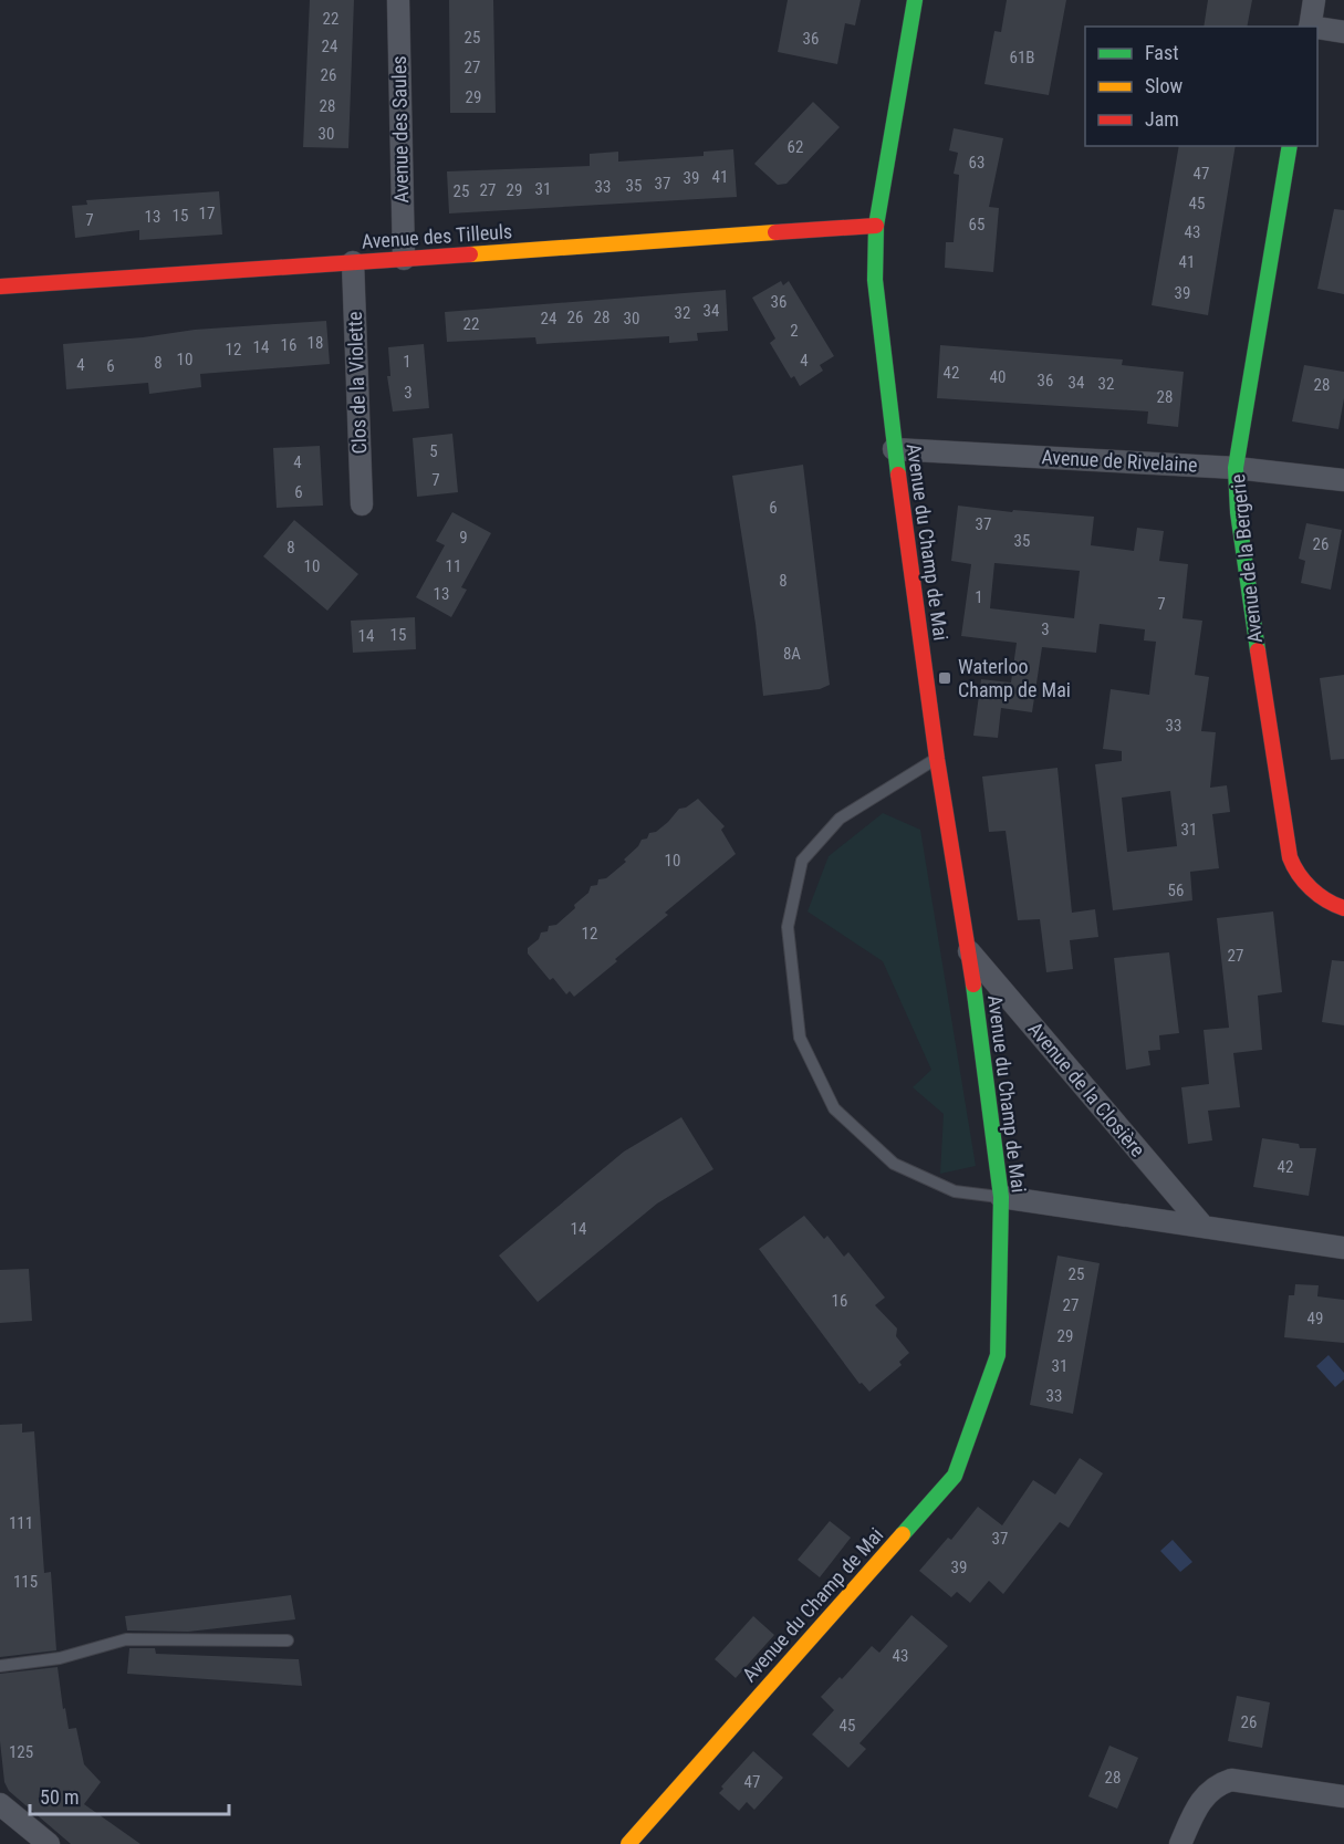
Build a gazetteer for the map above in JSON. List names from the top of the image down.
{
  "streets": {
    "street": [
      "Avenue des Saules",
      "Avenue des Tilleuls",
      "Clos de la Violette",
      "Avenue de Rivelaine",
      "Avenue du Champ de Mai",
      "Avenue de la Bergerie",
      "Avenue de la Closière"
    ]
  },
  "crossings": [
    ["Avenue des Saules", "Avenue des Tilleuls"],
    ["Avenue des Tilleuls", "Clos de la Violette"],
    ["Avenue des Tilleuls", "Avenue du Champ de Mai"],
    ["Avenue de Rivelaine", "Avenue du Champ de Mai"],
    ["Avenue de Rivelaine", "Avenue de la Bergerie"],
    ["Avenue du Champ de Mai", "Avenue de la Closière"]
  ],
  "places": {
    "transit": ["Waterloo Champ de Mai"]
  },
  "house_numbers": [
    "22",
    "25",
    "36",
    "24",
    "61B",
    "27",
    "26",
    "29",
    "28",
    "30",
    "62",
    "63",
    "47",
    "41",
    "39",
    "37",
    "35",
    "33",
    "31",
    "27",
    "29",
    "25",
    "45",
    "17",
    "15",
    "13",
    "7",
    "65",
    "43",
    "41",
    "39",
    "36",
    "34",
    "32",
    "26",
    "28",
    "24",
    "30",
    "22",
    "2",
    "18",
    "16",
    "14",
    "12",
    "10",
    "4",
    "1",
    "8",
    "4",
    "6",
    "42",
    "40",
    "36",
    "34",
    "32",
    "28",
    "3",
    "28",
    "5",
    "4",
    "7",
    "6",
    "6",
    "37",
    "9",
    "35",
    "26",
    "8",
    "10",
    "11",
    "8",
    "13",
    "1",
    "7",
    "3",
    "15",
    "14",
    "8A",
    "33",
    "31",
    "10",
    "56",
    "12",
    "27",
    "42",
    "14",
    "25",
    "16",
    "27",
    "49",
    "29",
    "31",
    "33",
    "111",
    "37",
    "39",
    "115",
    "43",
    "26",
    "45",
    "125",
    "28",
    "47"
  ],
  "legend": ["Fast", "Slow", "Jam"],
  "scale_bar": "50 m"
}
